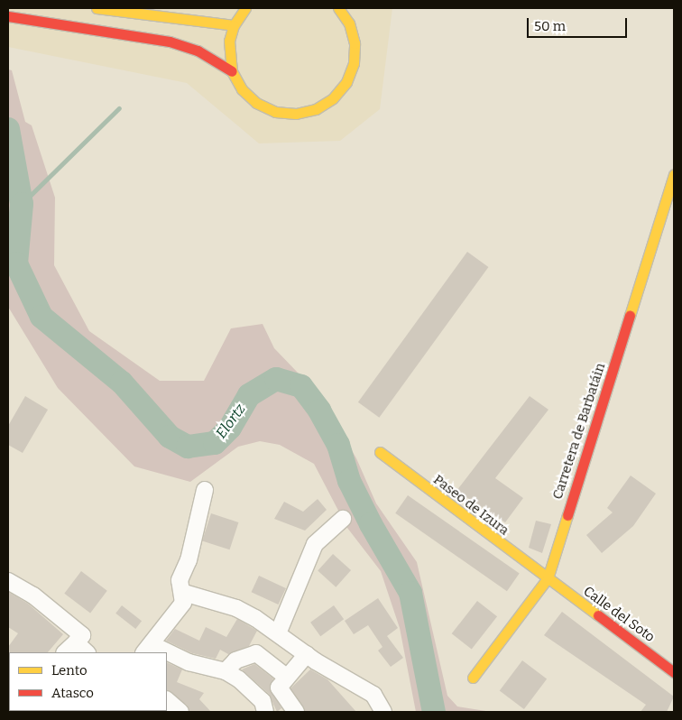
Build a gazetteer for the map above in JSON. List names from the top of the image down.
{
  "streets": {
    "street": ["Carretera de Barbatáin", "Paseo de Izura", "Calle del Soto"]
  },
  "crossings": [
    ["Carretera de Barbatáin", "Paseo de Izura"],
    ["Carretera de Barbatáin", "Calle del Soto"],
    ["Paseo de Izura", "Calle del Soto"]
  ],
  "water": ["Elortz"],
  "legend": ["Lento", "Atasco"],
  "scale_bar": "50 m"
}
